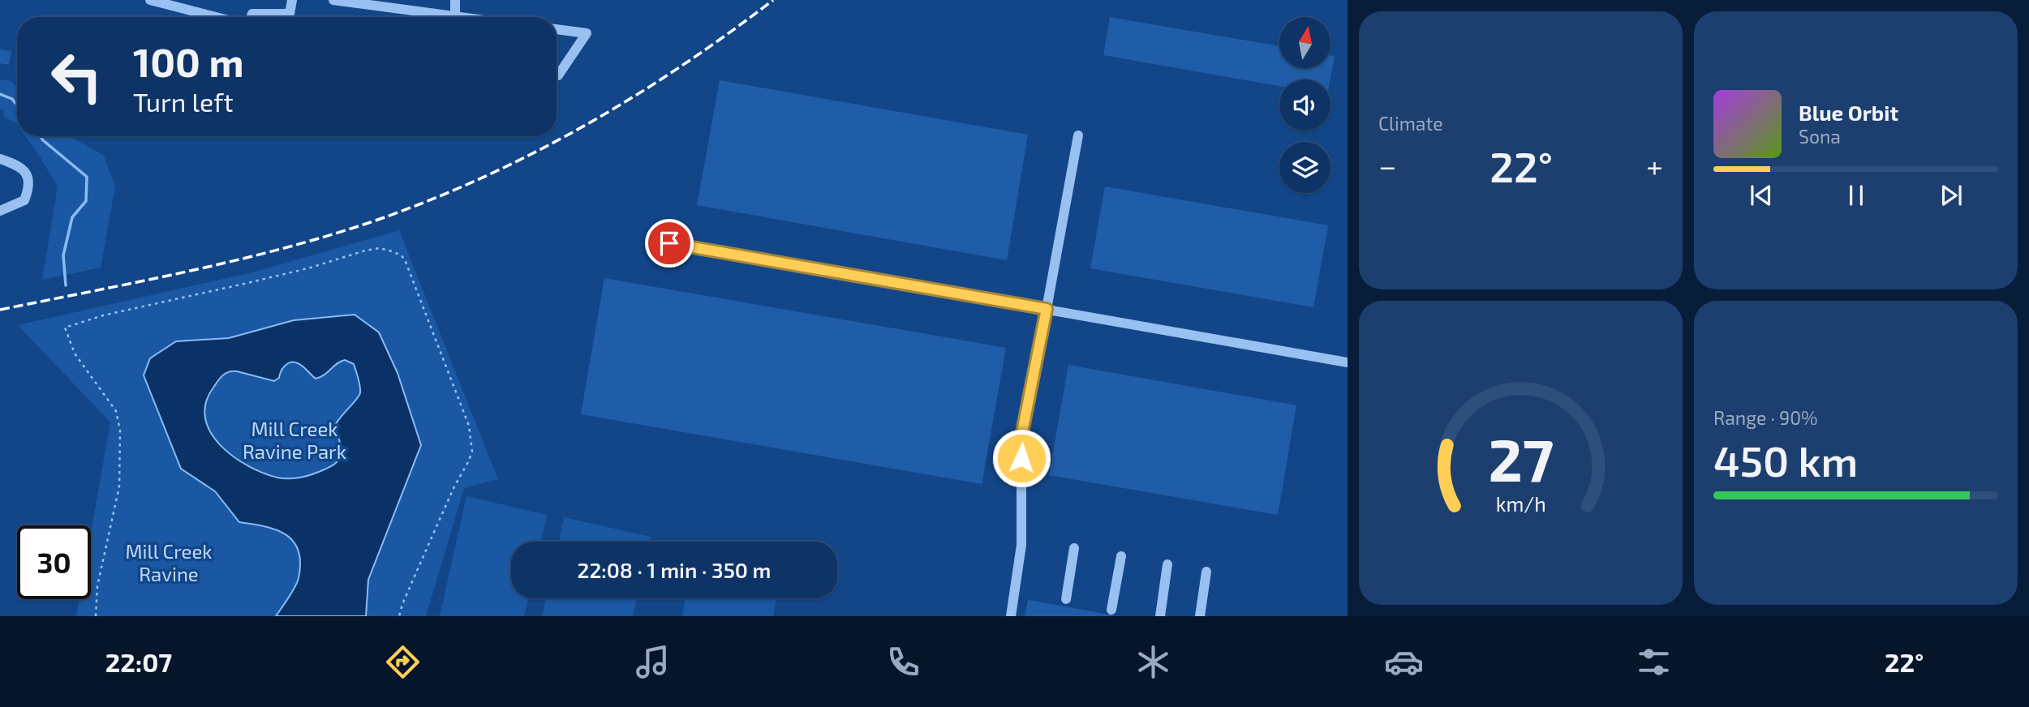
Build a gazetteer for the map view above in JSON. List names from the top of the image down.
{
  "parks": ["Mill Creek Ravine Park", "Mill Creek Ravine"],
  "north": "top",
  "page": {
    "tile": [
      "Climate",
      ["Range · 90%", "450 km"]
    ],
    "turn": ["100 m", "Turn left"],
    "song": ["Blue Orbit", "Sona"],
    "heat": ["−", "22°", "+"],
    "limit": "30",
    "trip": "22:08 · 1 min · 350 m",
    "tabs": ["22:07", "22°"],
    "gauge": ["27", "km/h"]
  }
}
